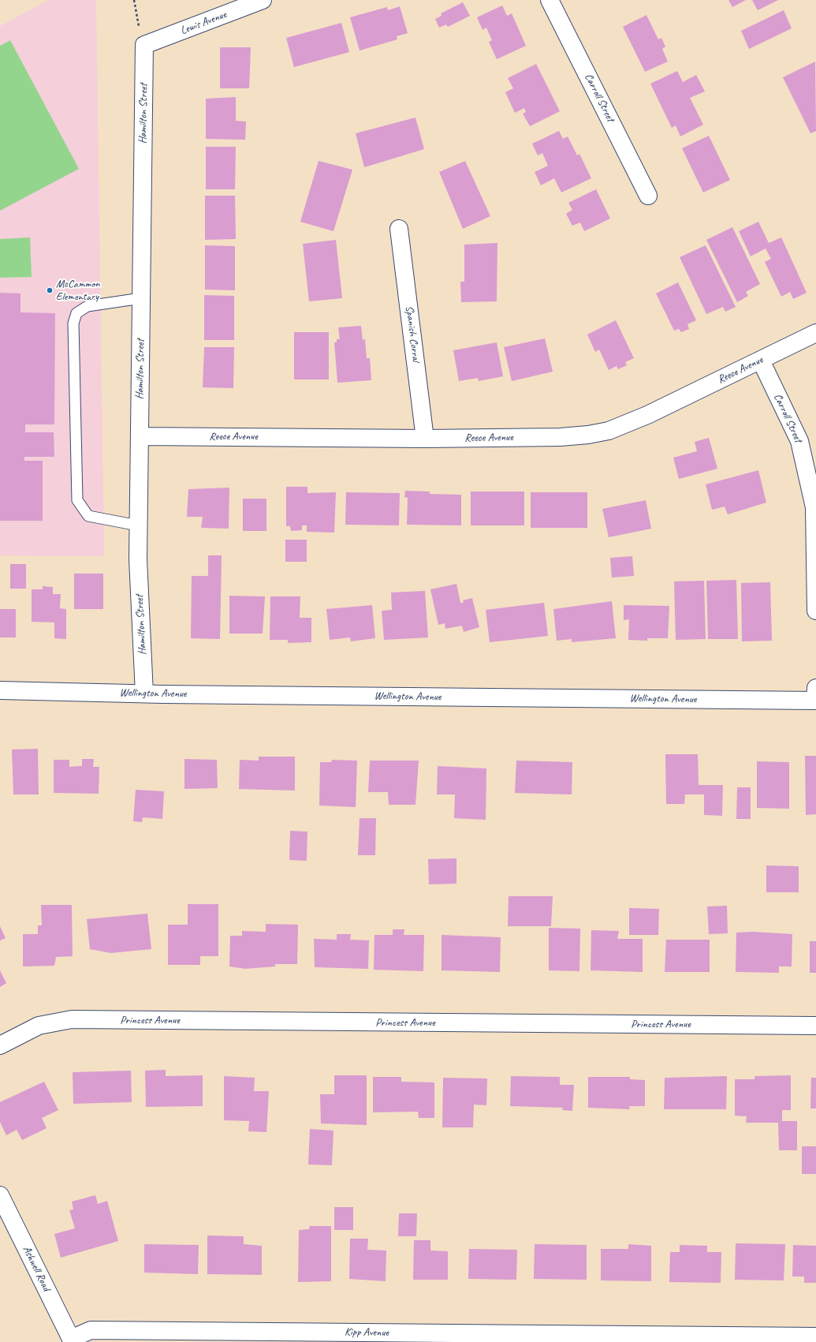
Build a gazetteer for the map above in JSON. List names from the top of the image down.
{
  "streets": {
    "street": [
      "Lewis Avenue",
      "Carroll Street",
      "Hamilton Street",
      "Spanish Corral",
      "Reece Avenue",
      "Wellington Avenue",
      "Princess Avenue",
      "Ashwell Road",
      "Kipp Avenue"
    ]
  },
  "crossings": [
    ["Lewis Avenue", "Hamilton Street"],
    ["Carroll Street", "Reece Avenue"],
    ["Hamilton Street", "Reece Avenue"],
    ["Hamilton Street", "Wellington Avenue"],
    ["Spanish Corral", "Reece Avenue"],
    ["Ashwell Road", "Kipp Avenue"]
  ],
  "places": ["McCammon Elementary"]
}
